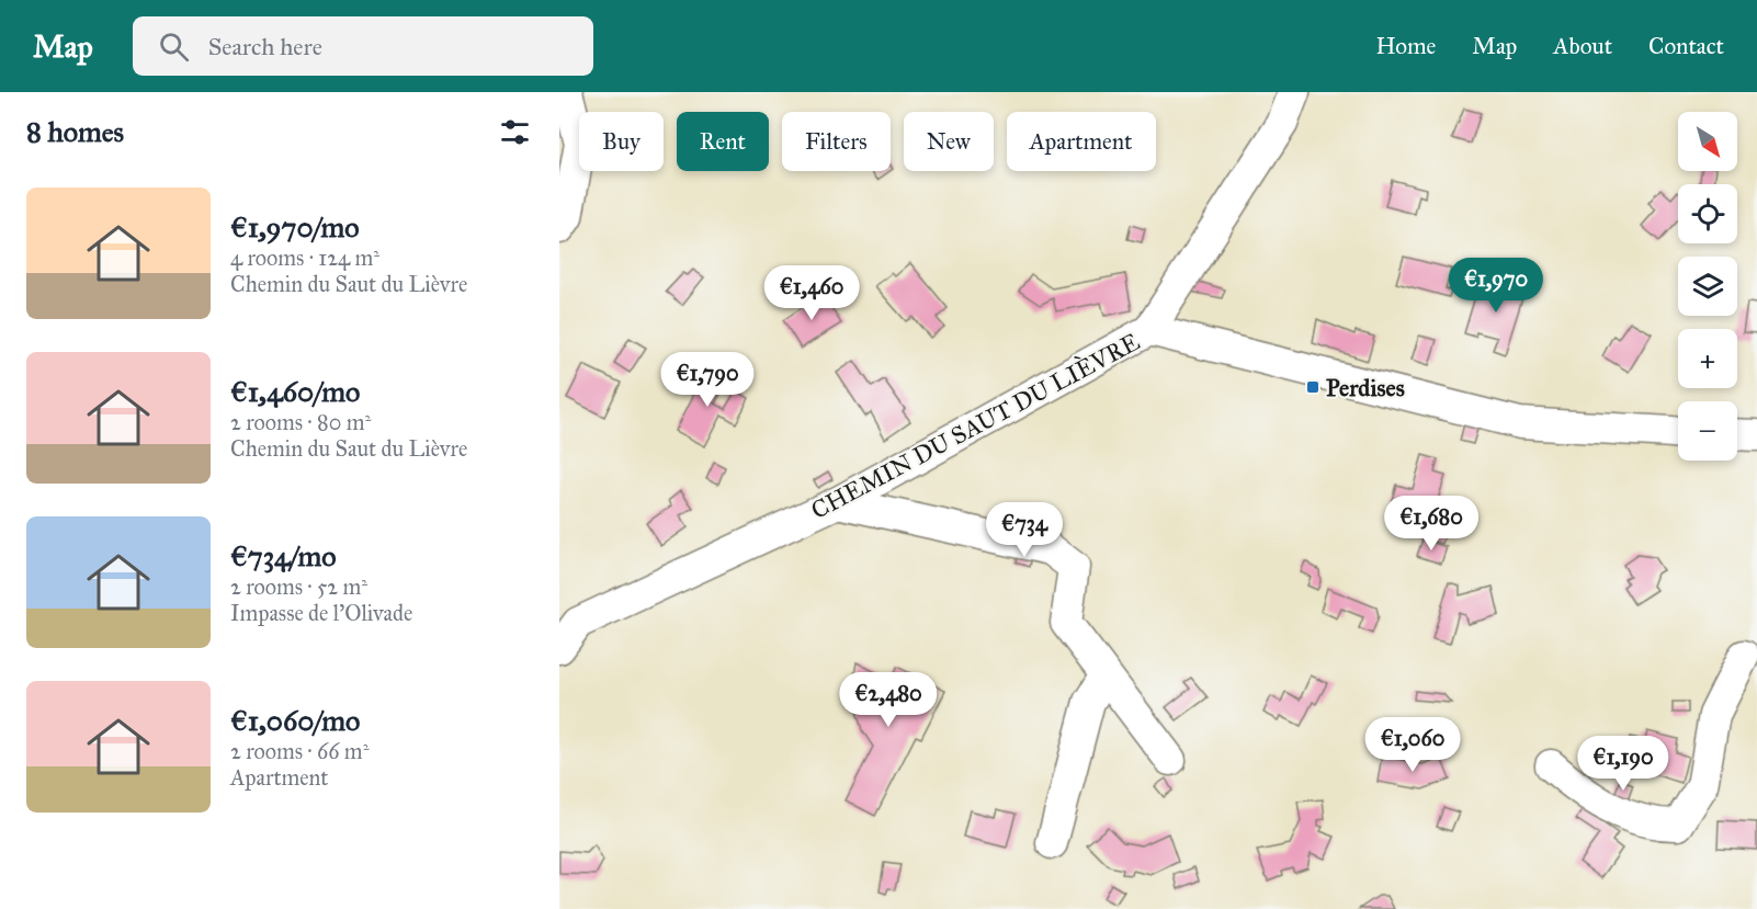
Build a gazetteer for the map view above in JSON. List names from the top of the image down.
{
  "streets": {
    "street": ["CHEMIN DU SAUT DU LIÈVRE"]
  },
  "places": {
    "transit": ["Perdises"]
  },
  "north": "bottom right",
  "page": {
    "header": "Map",
    "search": "Search here",
    "nav": [
      "Home",
      "Map",
      "About",
      "Contact"
    ],
    "heading": "8 homes",
    "map_buttons": ["+", "−"],
    "chip": [
      "Buy",
      "Rent",
      "Filters",
      "New",
      "Apartment"
    ],
    "list": [
      {
        "name": "€1,970/mo",
        "note": "4 rooms · 124 m² · Chemin du Saut du Lièvre"
      },
      {
        "name": "€1,460/mo",
        "note": "2 rooms · 80 m² · Chemin du Saut du Lièvre"
      },
      {
        "name": "€734/mo",
        "note": "2 rooms · 52 m² · Impasse de l'Olivade"
      },
      {
        "name": "€1,060/mo",
        "note": "2 rooms · 66 m² · Apartment"
      }
    ],
    "price": [
      "€1,970",
      "€1,460",
      "€1,790",
      "€1,680",
      "€734",
      "€2,480",
      "€1,060",
      "€1,190"
    ]
  }
}
